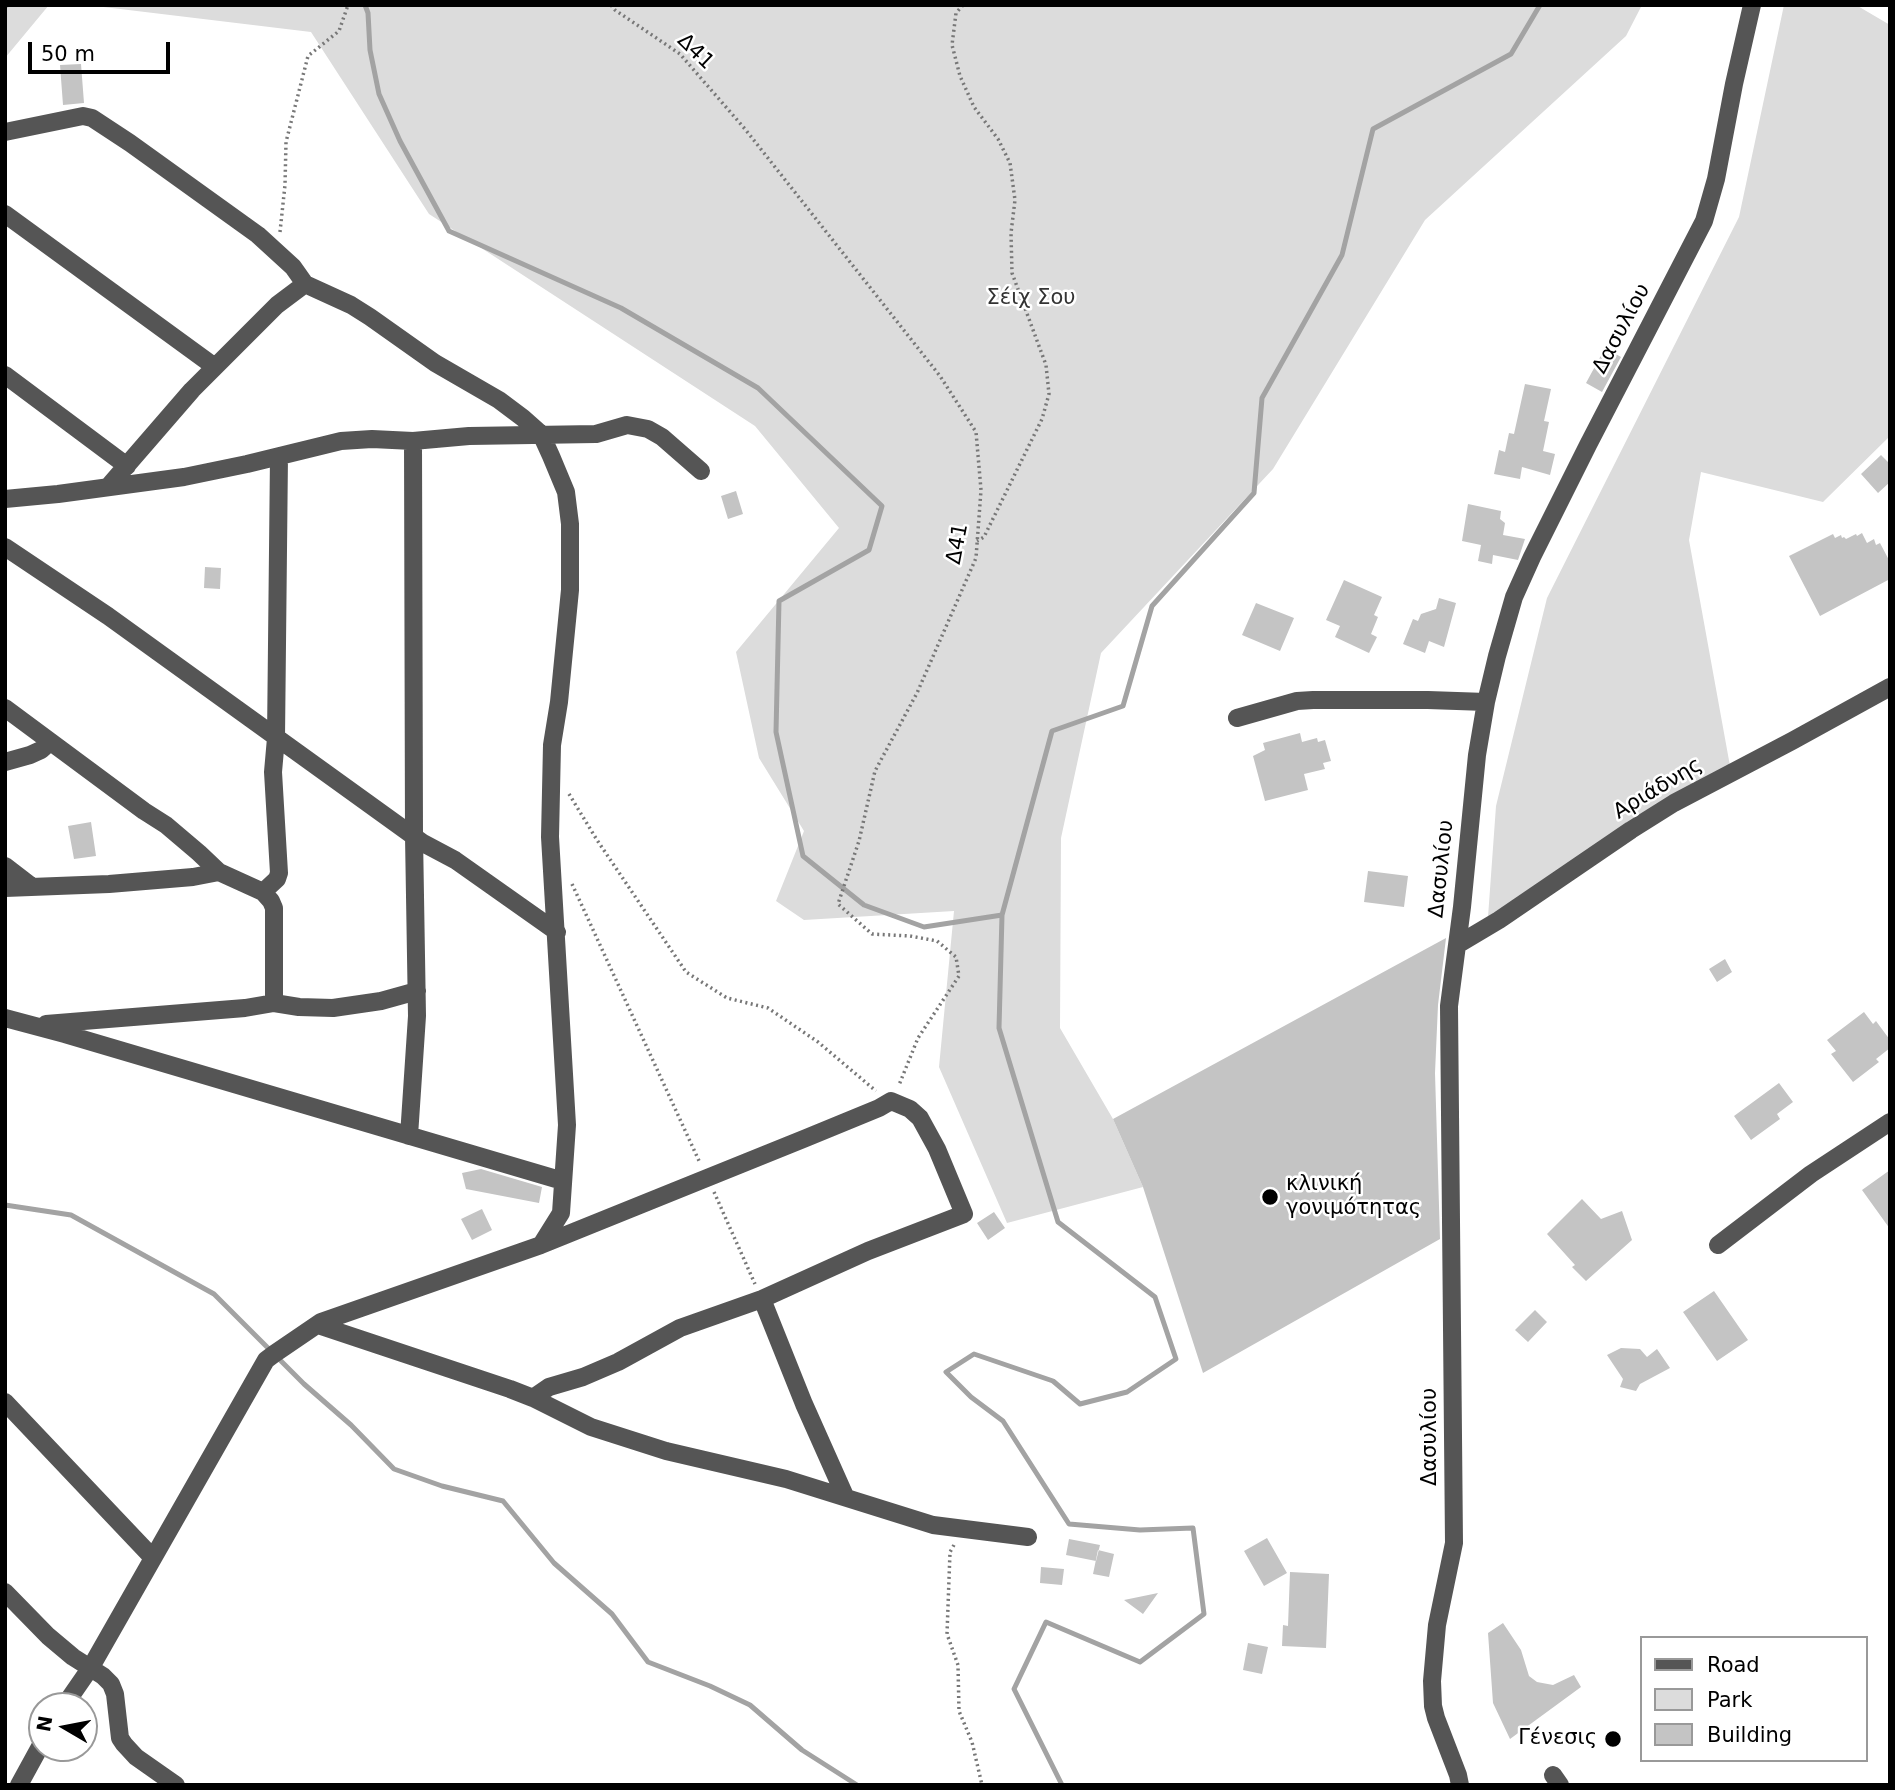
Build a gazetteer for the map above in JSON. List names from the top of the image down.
{
  "streets": {
    "street": ["Δασυλίου", "Αριάδνης"],
    "path": ["Δ41"]
  },
  "crossings": [
    ["Δασυλίου", "Αριάδνης"]
  ],
  "parks": ["Σέιχ Σου"],
  "places": ["κλινική γονιμότητας", "Γένεσις"],
  "legend": ["Road", "Park", "Building"],
  "scale_bar": "50 m",
  "north": "left"
}
